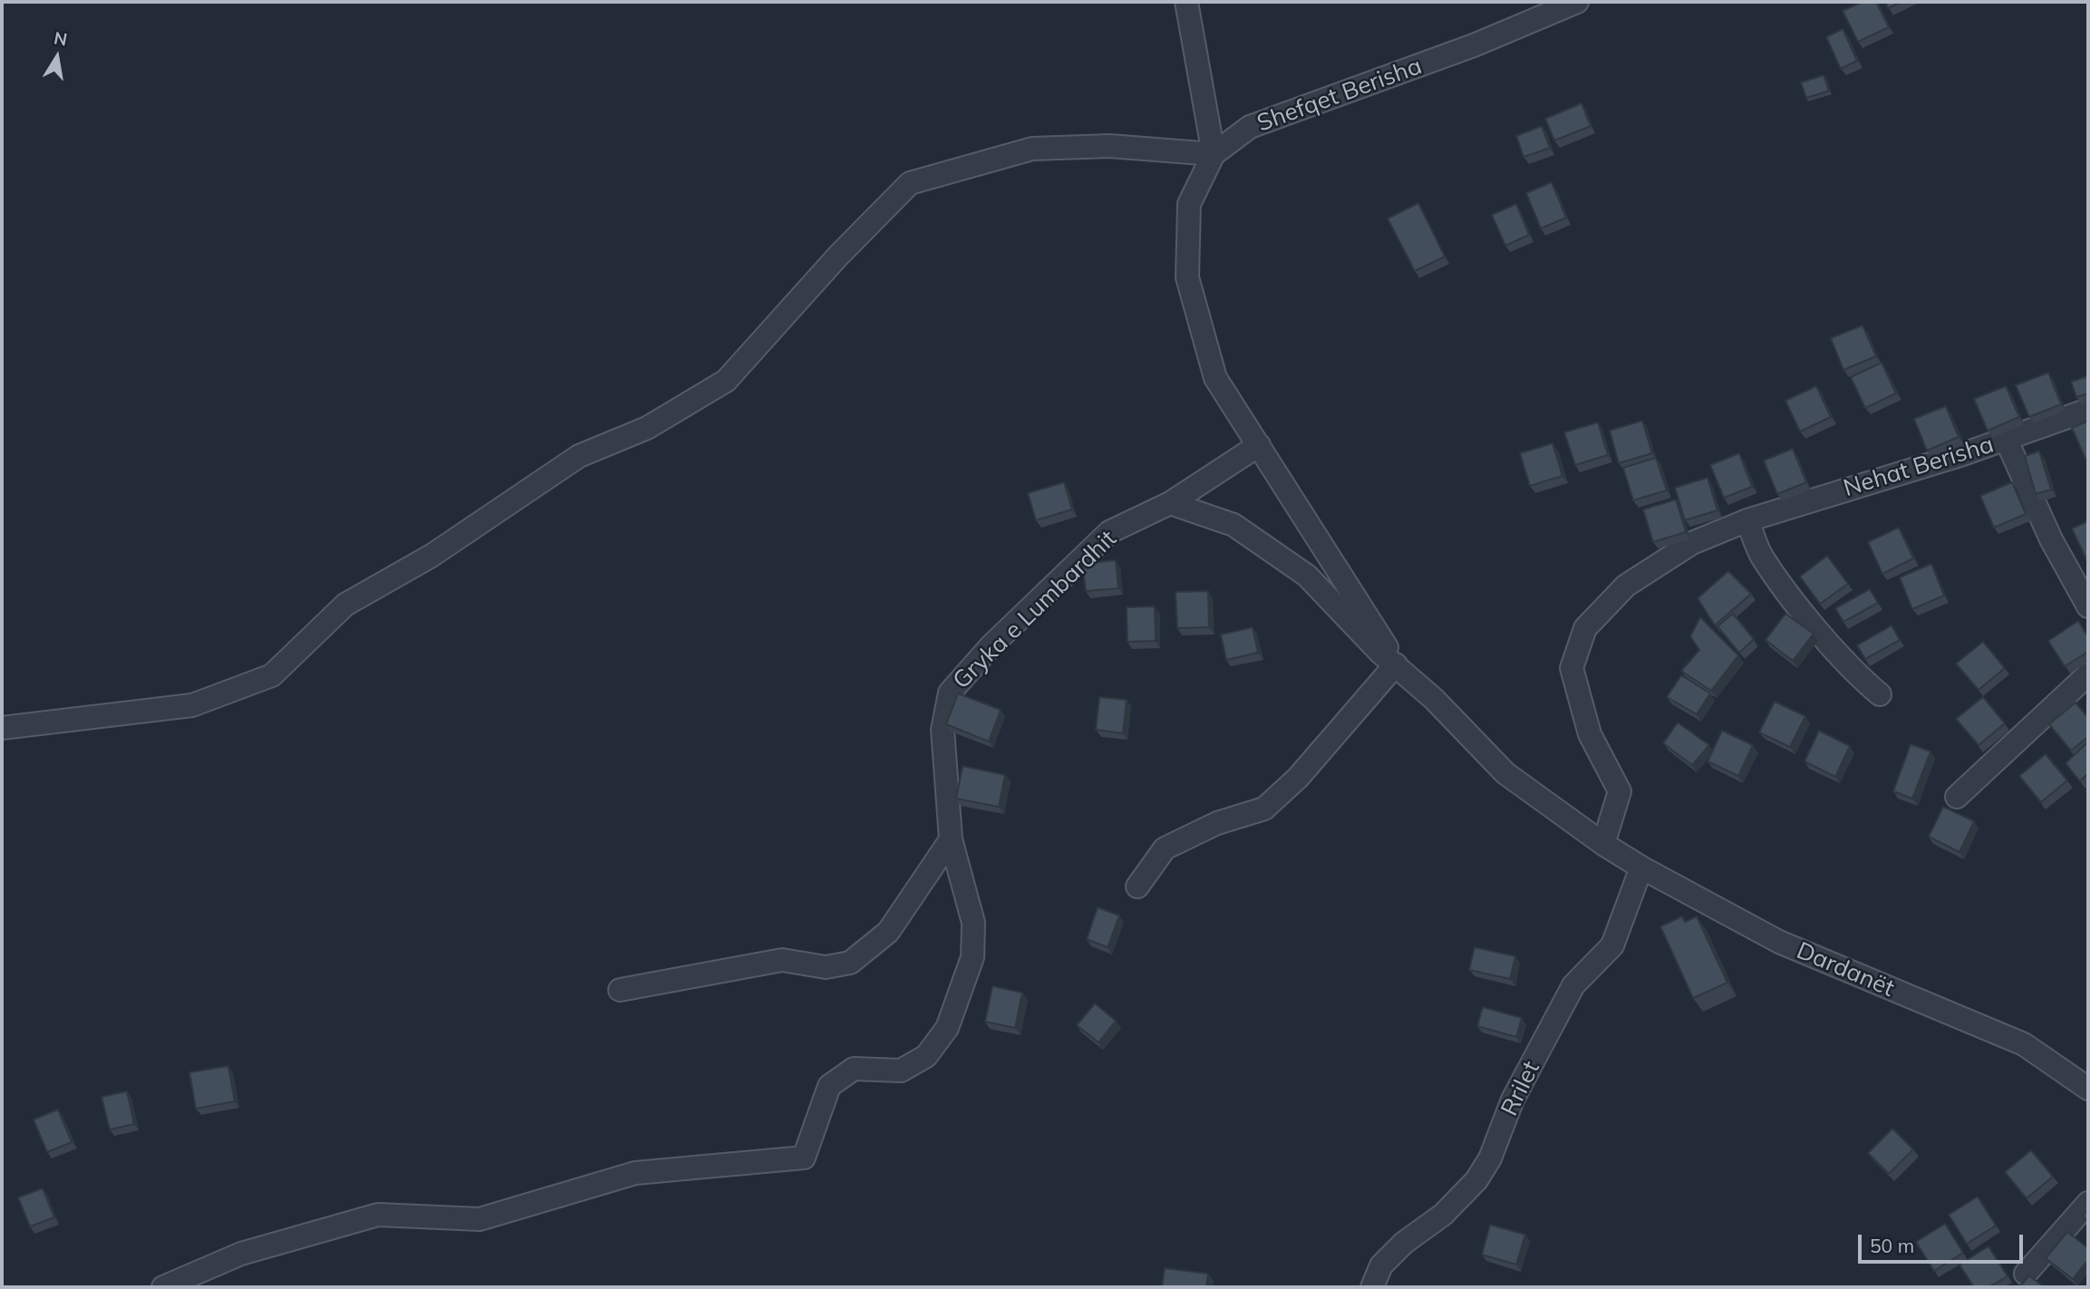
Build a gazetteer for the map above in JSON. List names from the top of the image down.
{
  "streets": {
    "street": [
      "Shefqet Berisha",
      "Nehat Berisha",
      "Gryka e Lumbardhit",
      "Dardanët",
      "Rrilet"
    ]
  },
  "crossings": [
    ["Shefqet Berisha", "Gryka e Lumbardhit"],
    ["Nehat Berisha", "Dardanët"],
    ["Dardanët", "Rrilet"]
  ],
  "scale_bar": "50 m",
  "north": "top"
}
